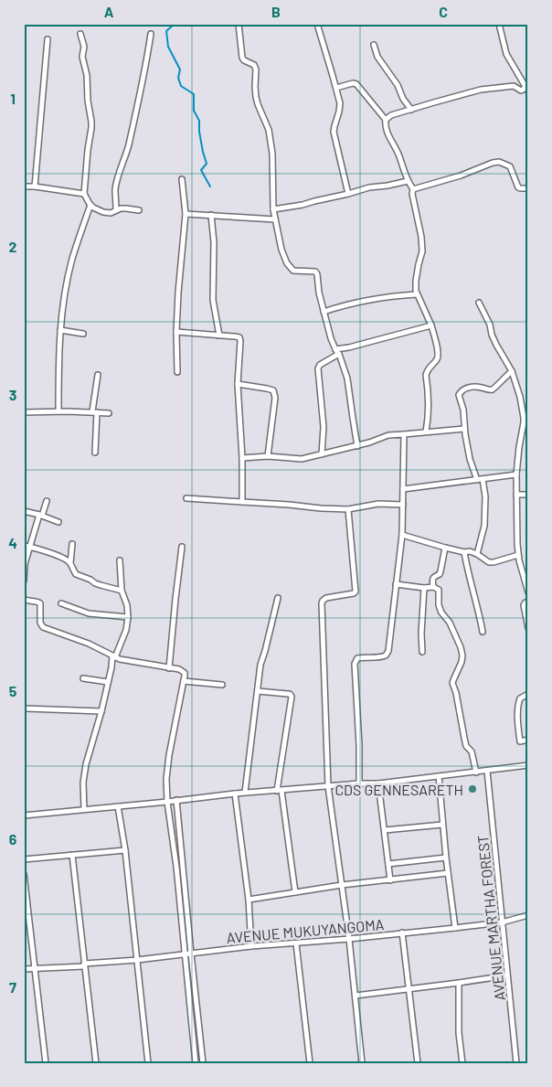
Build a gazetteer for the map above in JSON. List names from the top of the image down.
{
  "streets": {
    "street": ["AVENUE MARTHA FOREST", "AVENUE MUKUYANGOMA"]
  },
  "crossings": [
    ["AVENUE MARTHA FOREST", "AVENUE MUKUYANGOMA"]
  ],
  "places": ["CDS GENNESARETH"],
  "grid": {
    "columns": ["A", "B", "C"],
    "rows": [
      "1",
      "2",
      "3",
      "4",
      "5",
      "6",
      "7"
    ]
  }
}
